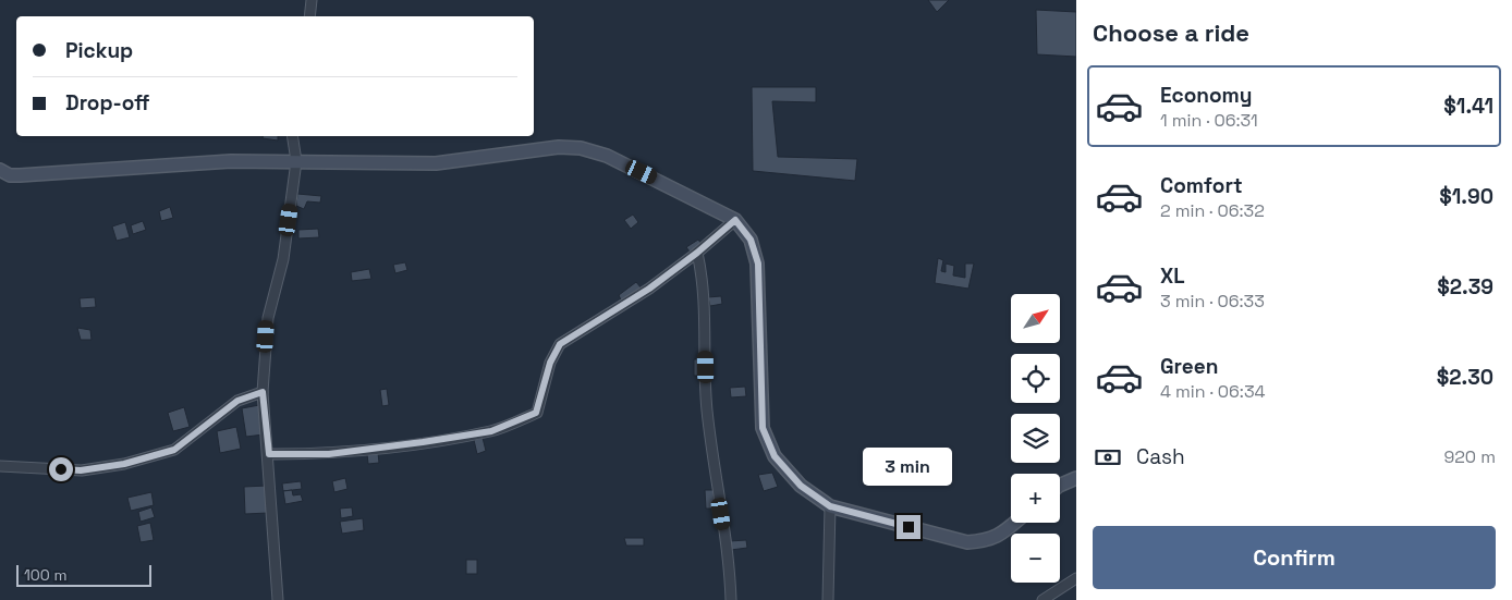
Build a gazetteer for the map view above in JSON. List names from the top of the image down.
{
  "scale_bar": "100 m",
  "north": "top right",
  "page": {
    "heading": "Choose a ride",
    "banner": ["Pickup", "Drop-off"],
    "list": [
      {
        "name": "Economy",
        "note": "1 min · 06:31",
        "value": "$1.41"
      },
      {
        "name": "Comfort",
        "note": "2 min · 06:32",
        "value": "$1.90"
      },
      {
        "name": "XL",
        "note": "3 min · 06:33",
        "value": "$2.39"
      },
      {
        "name": "Green",
        "note": "4 min · 06:34",
        "value": "$2.30"
      }
    ],
    "map_buttons": ["+", "−"],
    "pay": ["Cash", "920 m"],
    "bubble": "3 min",
    "buttons": "Confirm",
    "scale": "100 m"
  }
}
